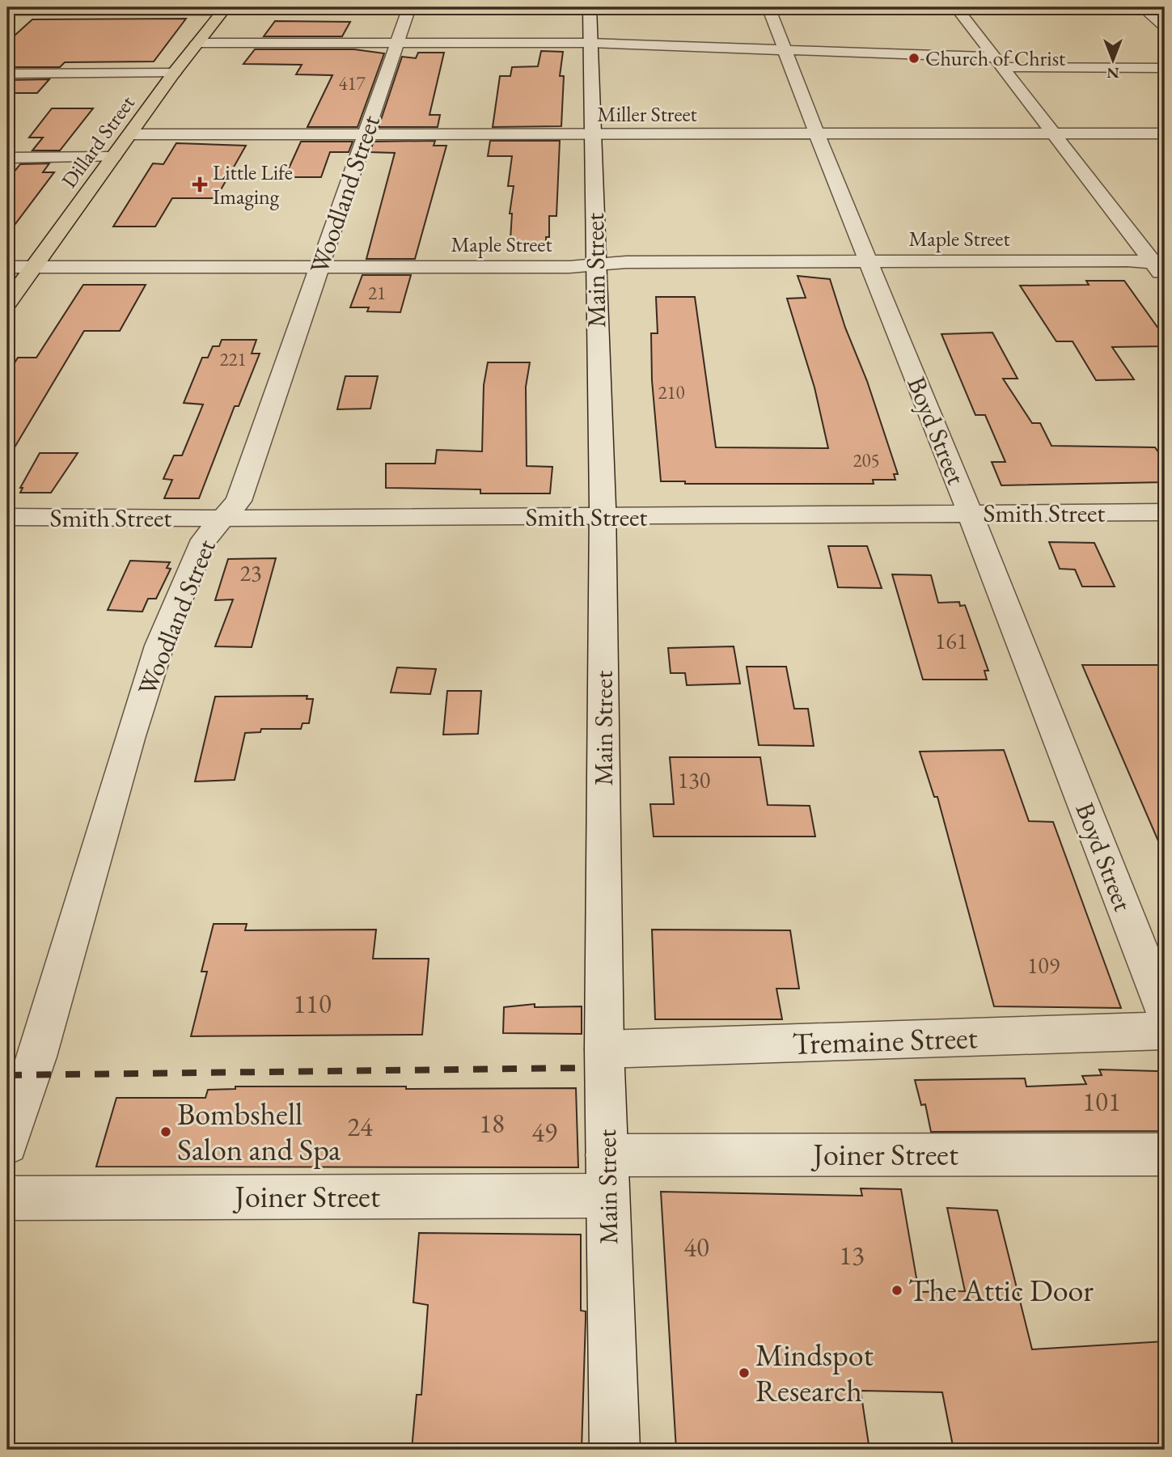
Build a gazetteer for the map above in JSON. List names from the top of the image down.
{
  "streets": {
    "main road": ["Dillard Street"],
    "street": [
      "Miller Street",
      "Woodland Street",
      "Maple Street",
      "Main Street",
      "Boyd Street",
      "Smith Street",
      "Tremaine Street",
      "Joiner Street"
    ]
  },
  "crossings": [
    ["Miller Street", "Dillard Street"],
    ["Miller Street", "Woodland Street"],
    ["Miller Street", "Main Street"],
    ["Miller Street", "Boyd Street"],
    ["Dillard Street", "Maple Street"],
    ["Woodland Street", "Maple Street"],
    ["Woodland Street", "Smith Street"],
    ["Maple Street", "Main Street"],
    ["Maple Street", "Boyd Street"],
    ["Main Street", "Smith Street"],
    ["Main Street", "Tremaine Street"],
    ["Main Street", "Joiner Street"],
    ["Boyd Street", "Smith Street"]
  ],
  "places": {
    "other": [
      "Church of Christ",
      "Bombshell Salon and Spa",
      "The Attic Door",
      "Mindspot Research"
    ],
    "health": ["Little Life Imaging"]
  },
  "house_numbers": [
    "417",
    "21",
    "221",
    "210",
    "205",
    "23",
    "161",
    "130",
    "109",
    "110",
    "101",
    "18",
    "24",
    "49",
    "40",
    "13"
  ],
  "north": "bottom"
}
